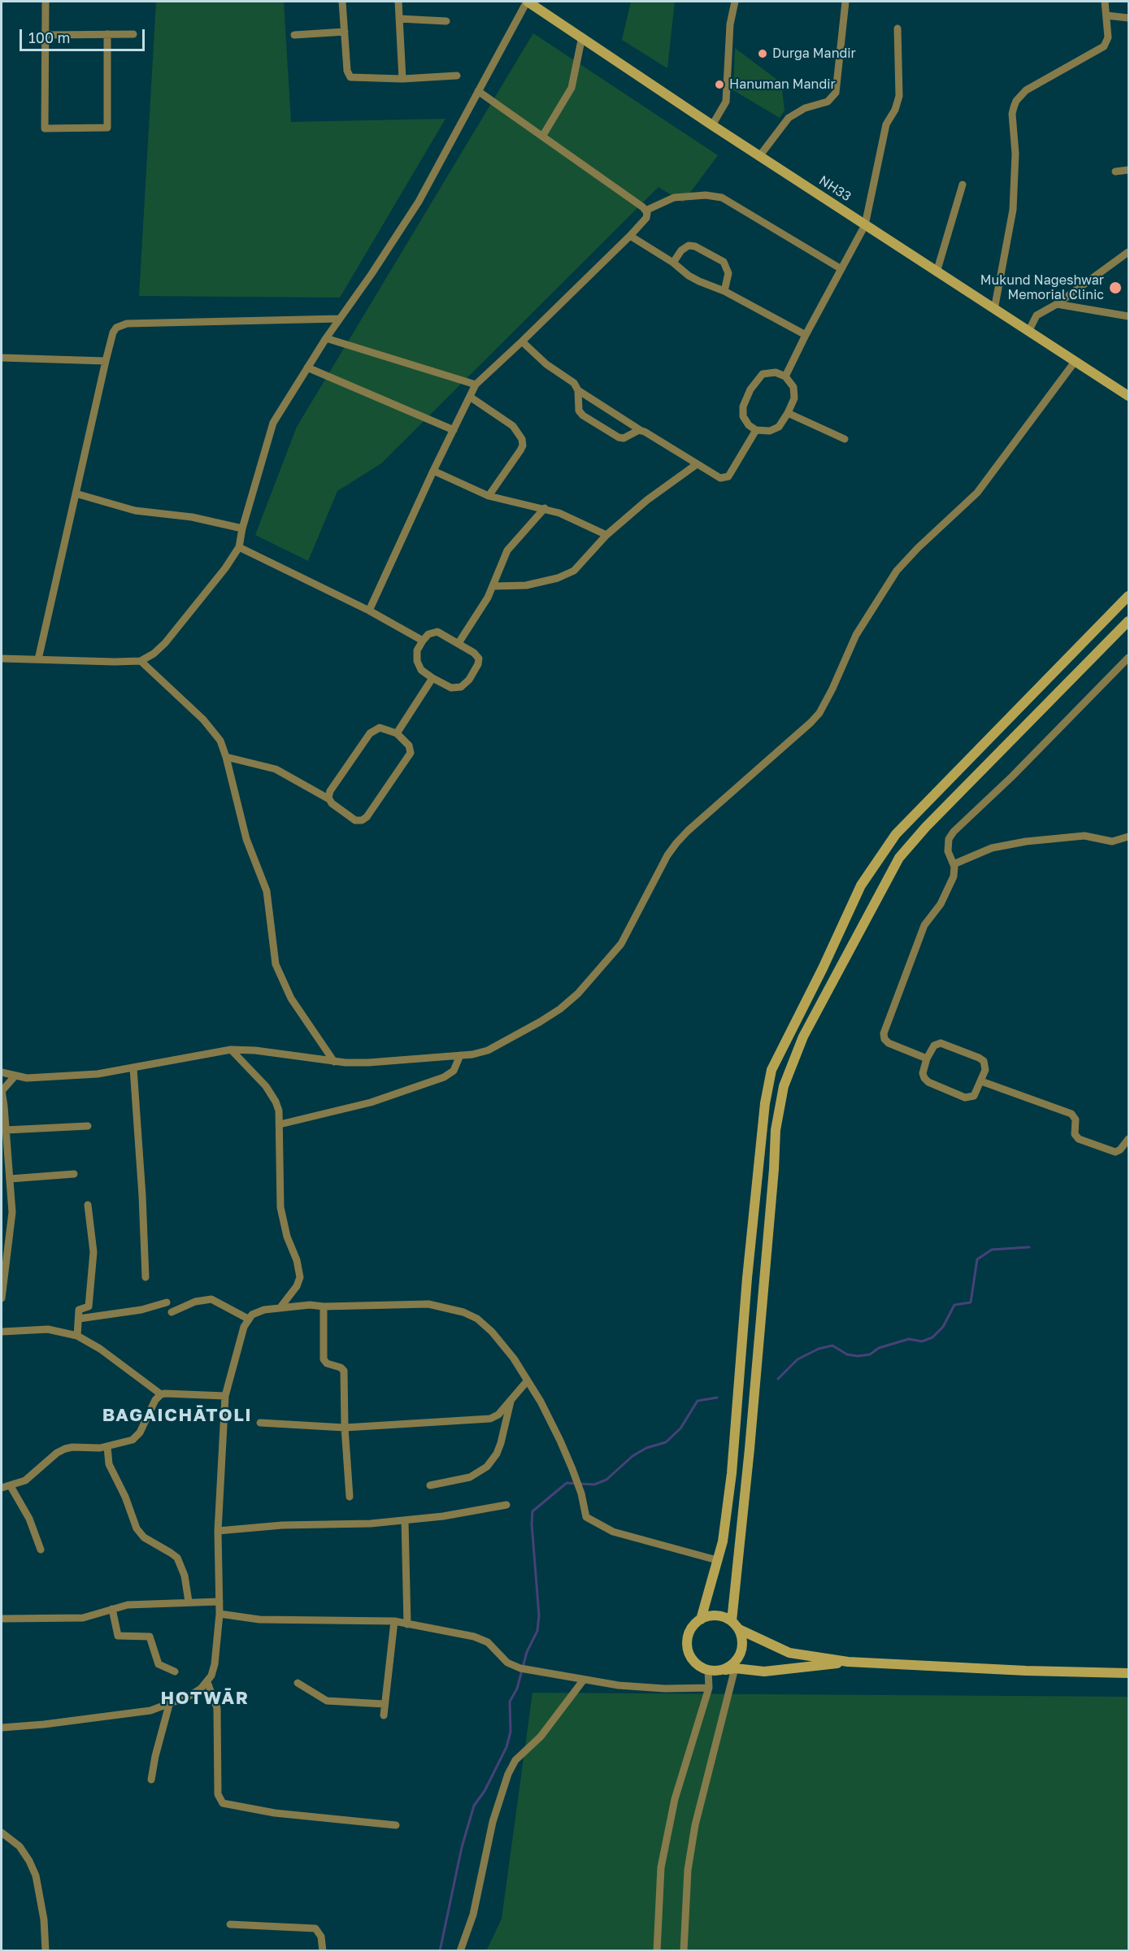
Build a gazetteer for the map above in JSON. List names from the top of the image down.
{
  "streets": {
    "main road": ["NH33"]
  },
  "districts": ["BAGAICHĀTOLI", "HOTWĀR"],
  "places": ["Durga Mandir", "Hanuman Mandir", "Mukund Nageshwar Memorial Clinic"],
  "scale_bar": "100 m"
}
